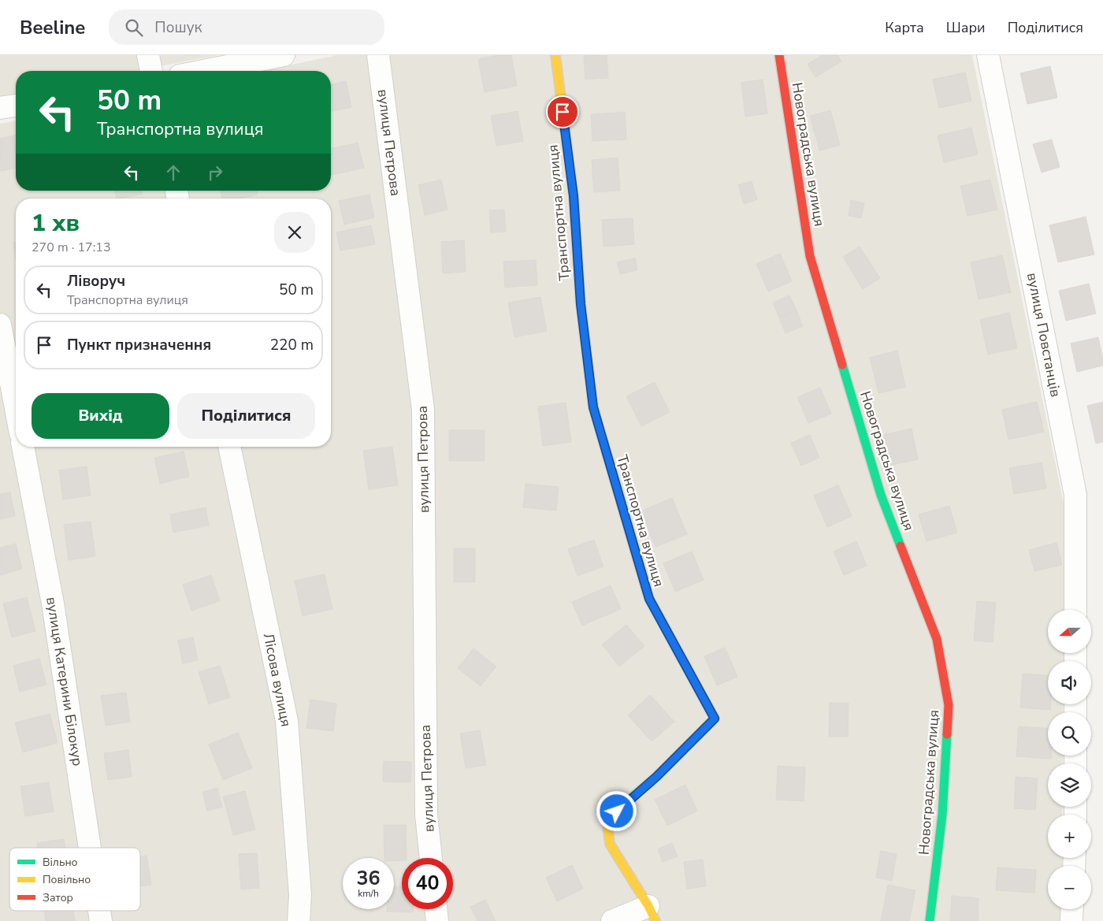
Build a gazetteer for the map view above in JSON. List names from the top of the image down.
{
  "streets": {
    "street": [
      "вулиця Петрова",
      "Новоградська вулиця",
      "Транспортна вулиця",
      "вулиця Повстанців",
      "Лісова вулиця",
      "вулиця Катерини Білокур"
    ]
  },
  "legend": ["Вільно", "Повільно", "Затор"],
  "north": "left",
  "page": {
    "header": "Beeline",
    "search": "Пошук",
    "nav": ["Карта", "Шари", "Поділитися"],
    "turn": ["50 m", "Транспортна вулиця"],
    "heading": ["1 хв", "270 m · 17:13"],
    "list": [
      {
        "name": "Ліворуч",
        "note": "Транспортна вулиця",
        "value": "50 m"
      },
      {
        "name": "Пункт призначення",
        "value": "220 m"
      }
    ],
    "buttons": ["Вихід", "Поділитися"],
    "map_buttons": ["+", "−"],
    "speed": "36 km/h",
    "limit": "40"
  }
}
